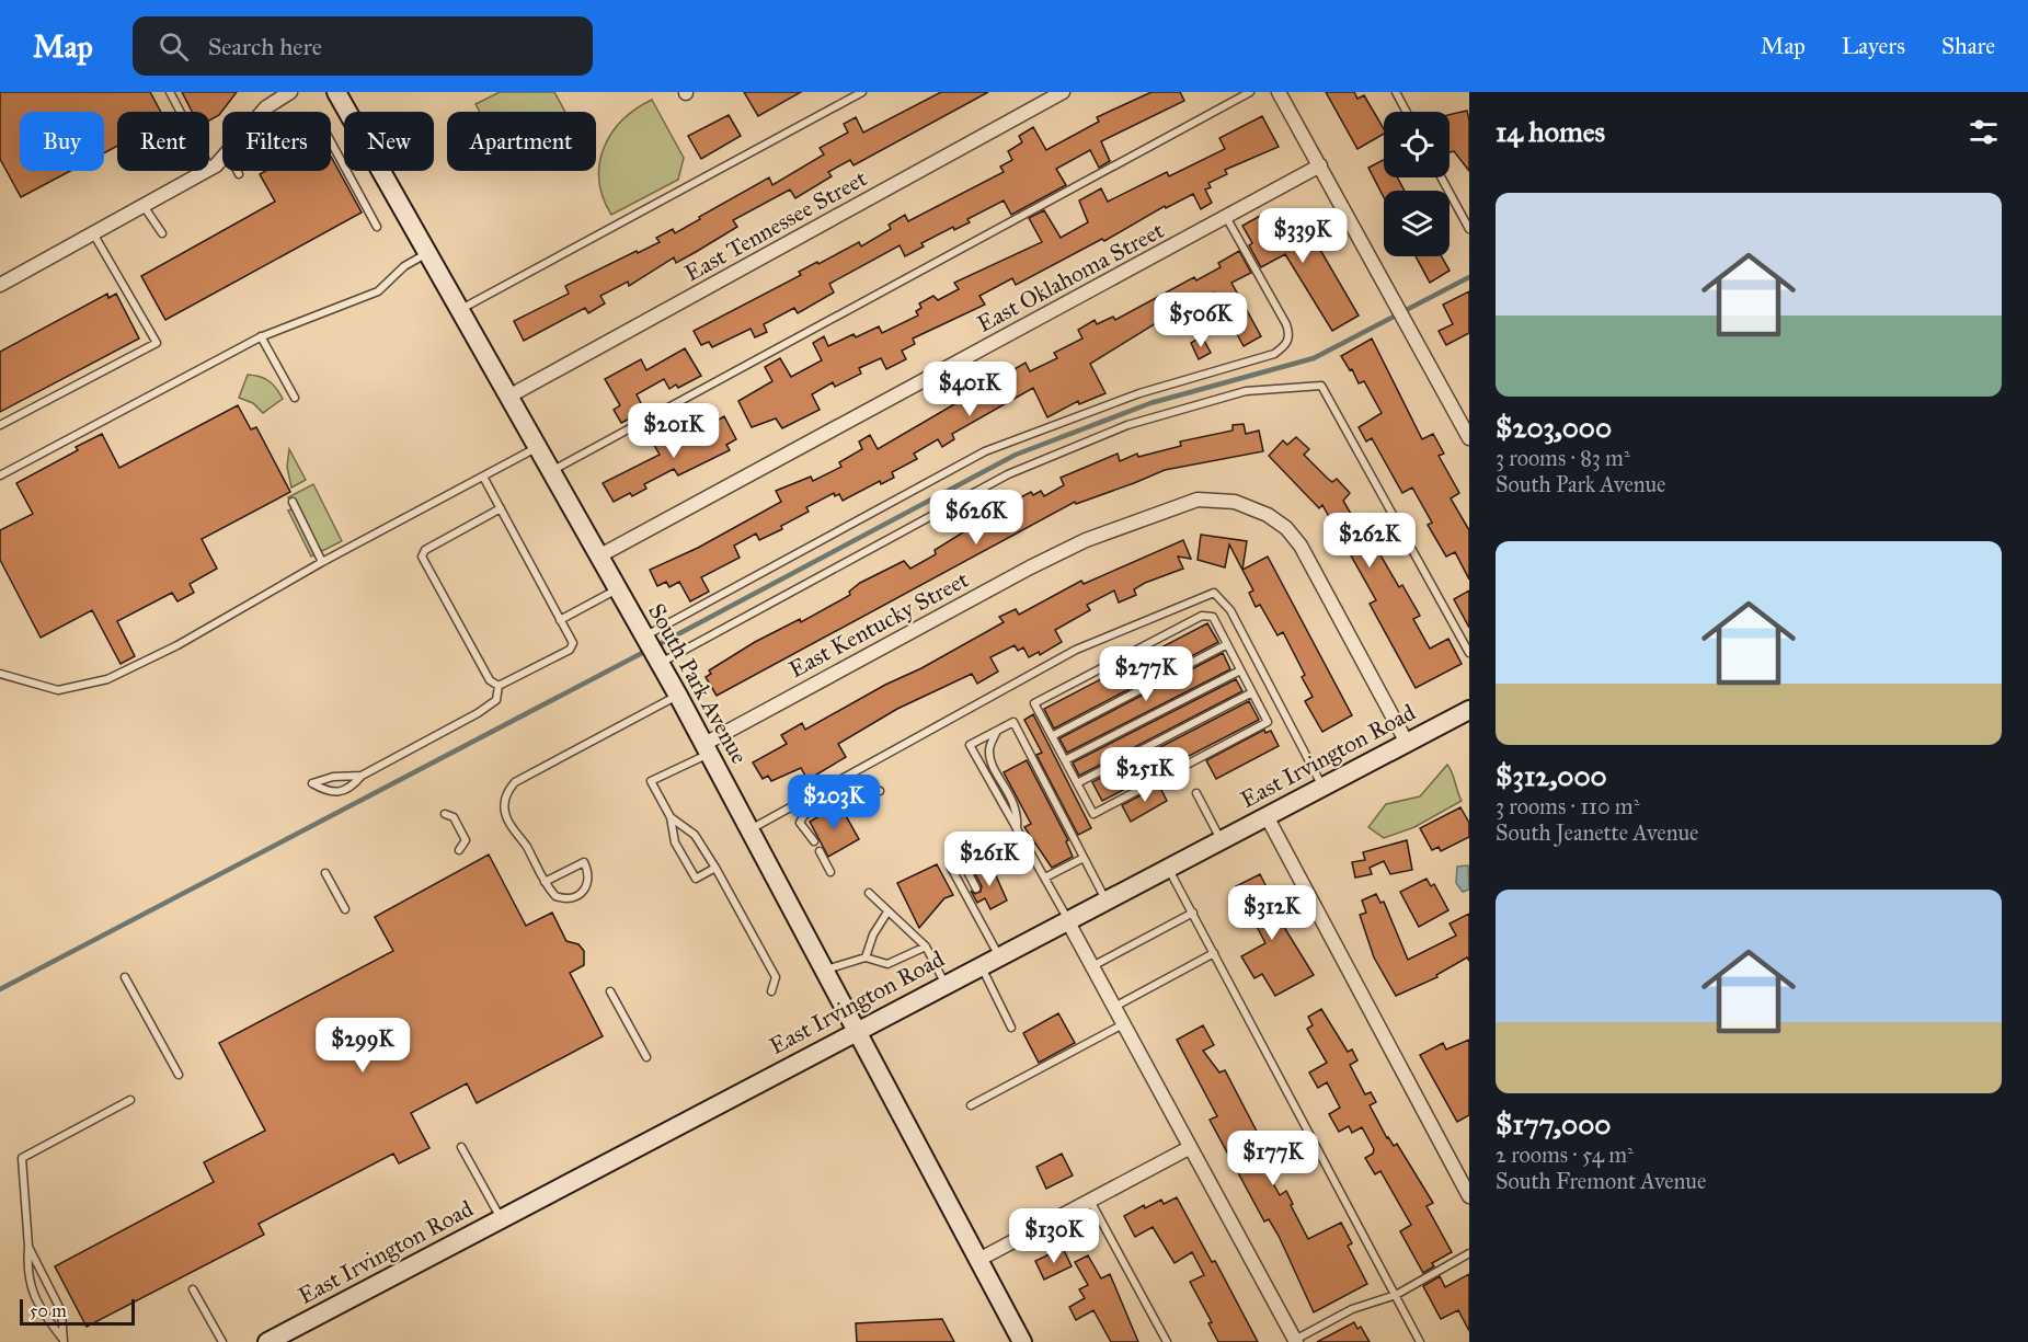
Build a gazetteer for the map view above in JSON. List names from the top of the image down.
{
  "streets": {
    "main road": ["South Park Avenue", "East Irvington Road"],
    "street": ["East Tennessee Street", "East Oklahoma Street", "East Kentucky Street"]
  },
  "crossings": [
    ["East Tennessee Street", "South Park Avenue"],
    ["East Oklahoma Street", "South Park Avenue"],
    ["East Kentucky Street", "South Park Avenue"],
    ["East Kentucky Street", "East Irvington Road"],
    ["South Park Avenue", "East Irvington Road"]
  ],
  "scale_bar": "50 m",
  "page": {
    "header": "Map",
    "search": "Search here",
    "nav": ["Map", "Layers", "Share"],
    "heading": "14 homes",
    "chip": [
      "Buy",
      "Rent",
      "Filters",
      "New",
      "Apartment"
    ],
    "list": [
      {
        "name": "$203,000",
        "note": "3 rooms · 83 m² · South Park Avenue"
      },
      {
        "name": "$312,000",
        "note": "3 rooms · 110 m² · South Jeanette Avenue"
      },
      {
        "name": "$177,000",
        "note": "2 rooms · 54 m² · South Fremont Avenue"
      }
    ],
    "price": [
      "$339K",
      "$506K",
      "$401K",
      "$201K",
      "$626K",
      "$262K",
      "$277K",
      "$251K",
      "$203K",
      "$261K",
      "$312K",
      "$299K",
      "$177K",
      "$130K"
    ],
    "scale": "50 m"
  }
}
